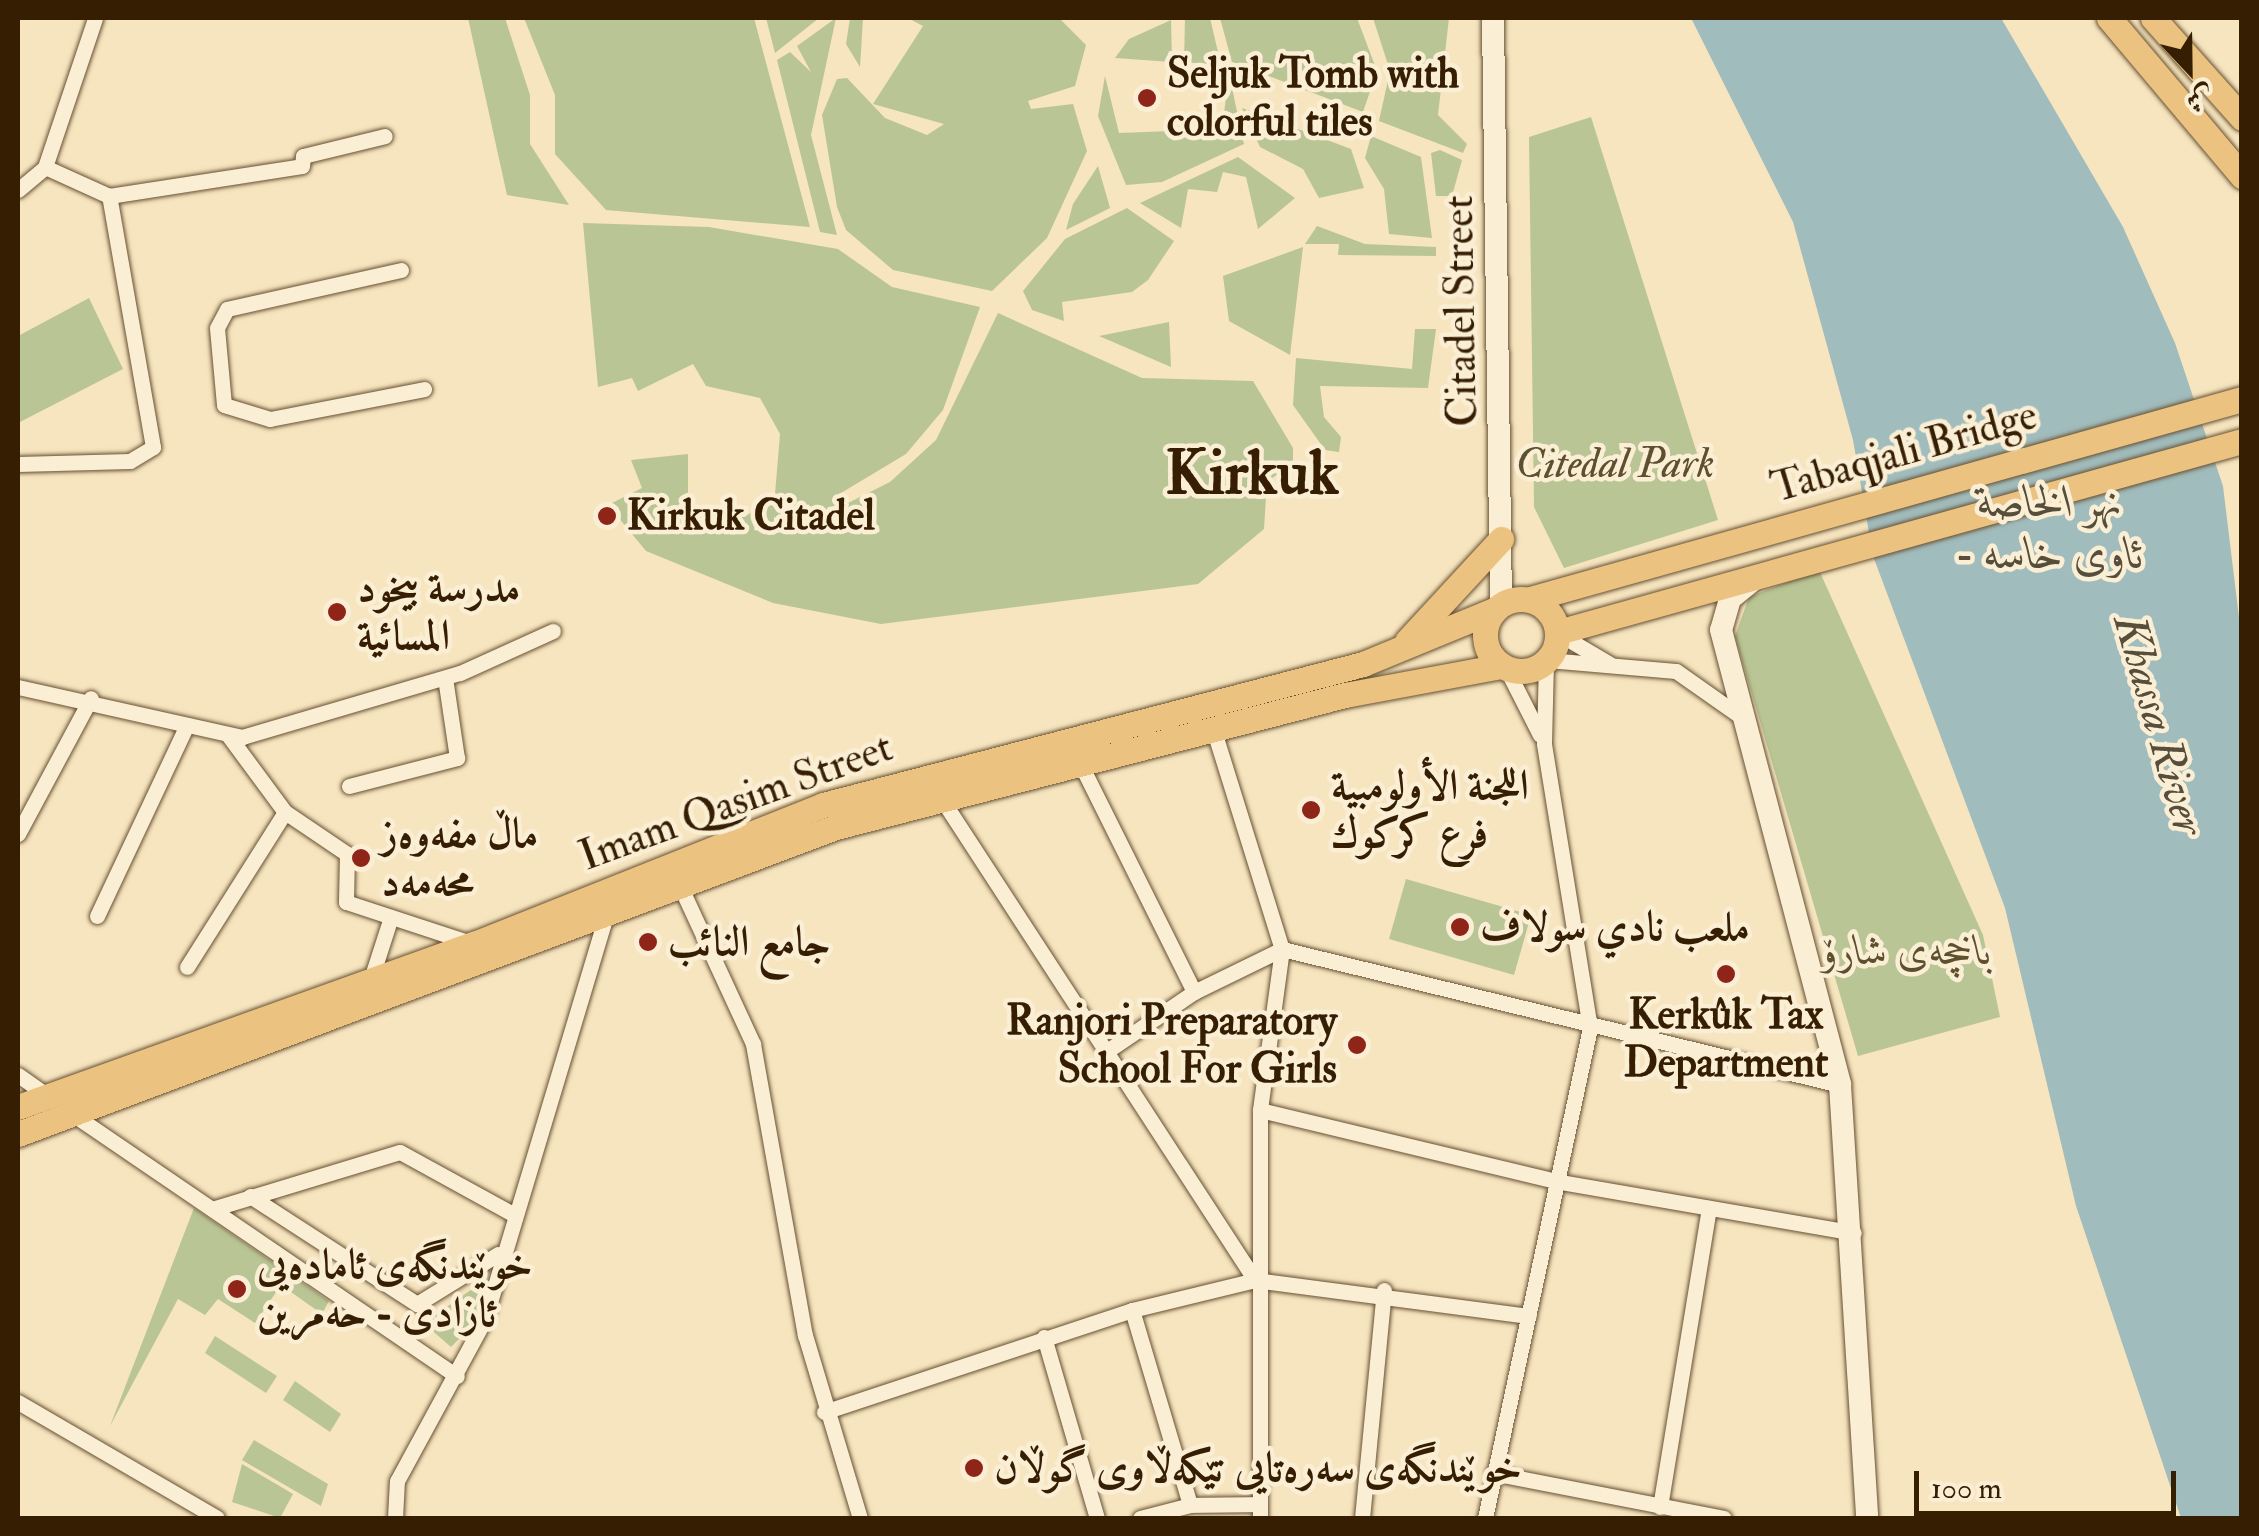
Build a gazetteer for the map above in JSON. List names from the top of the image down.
{
  "streets": {
    "main road": ["Tabaqjali Bridge", "Imam Qasim Street"],
    "street": ["Citadel Street"]
  },
  "crossings": [
    ["Citadel Street", "Tabaqjali Bridge"],
    ["Citadel Street", "Imam Qasim Street"],
    ["Tabaqjali Bridge", "Imam Qasim Street"]
  ],
  "districts": ["Kirkuk"],
  "water": ["نهر الخاصة - ئاوی خاسە", "Khassa River"],
  "parks": ["Citedal Park", "باخچەی شارۆ"],
  "places": [
    "Seljuk Tomb with colorful tiles",
    "Kirkuk Citadel",
    "مدرسة بيخود المسائية",
    "اللجنة الأولومبية فرع كركوك",
    "ماڵ مفەوەز محەمەد",
    "ملعب نادي سولاف",
    "جامع النائب",
    "Kerkûk Tax Department",
    "Ranjori Preparatory School For Girls",
    "خوێندنگەی ئامادەیی ئازادی - حەمرین",
    "خوێندنگەی سەرەتایی تێکەڵاوی گوڵان"
  ],
  "scale_bar": "100 m",
  "north": "bottom"
}
